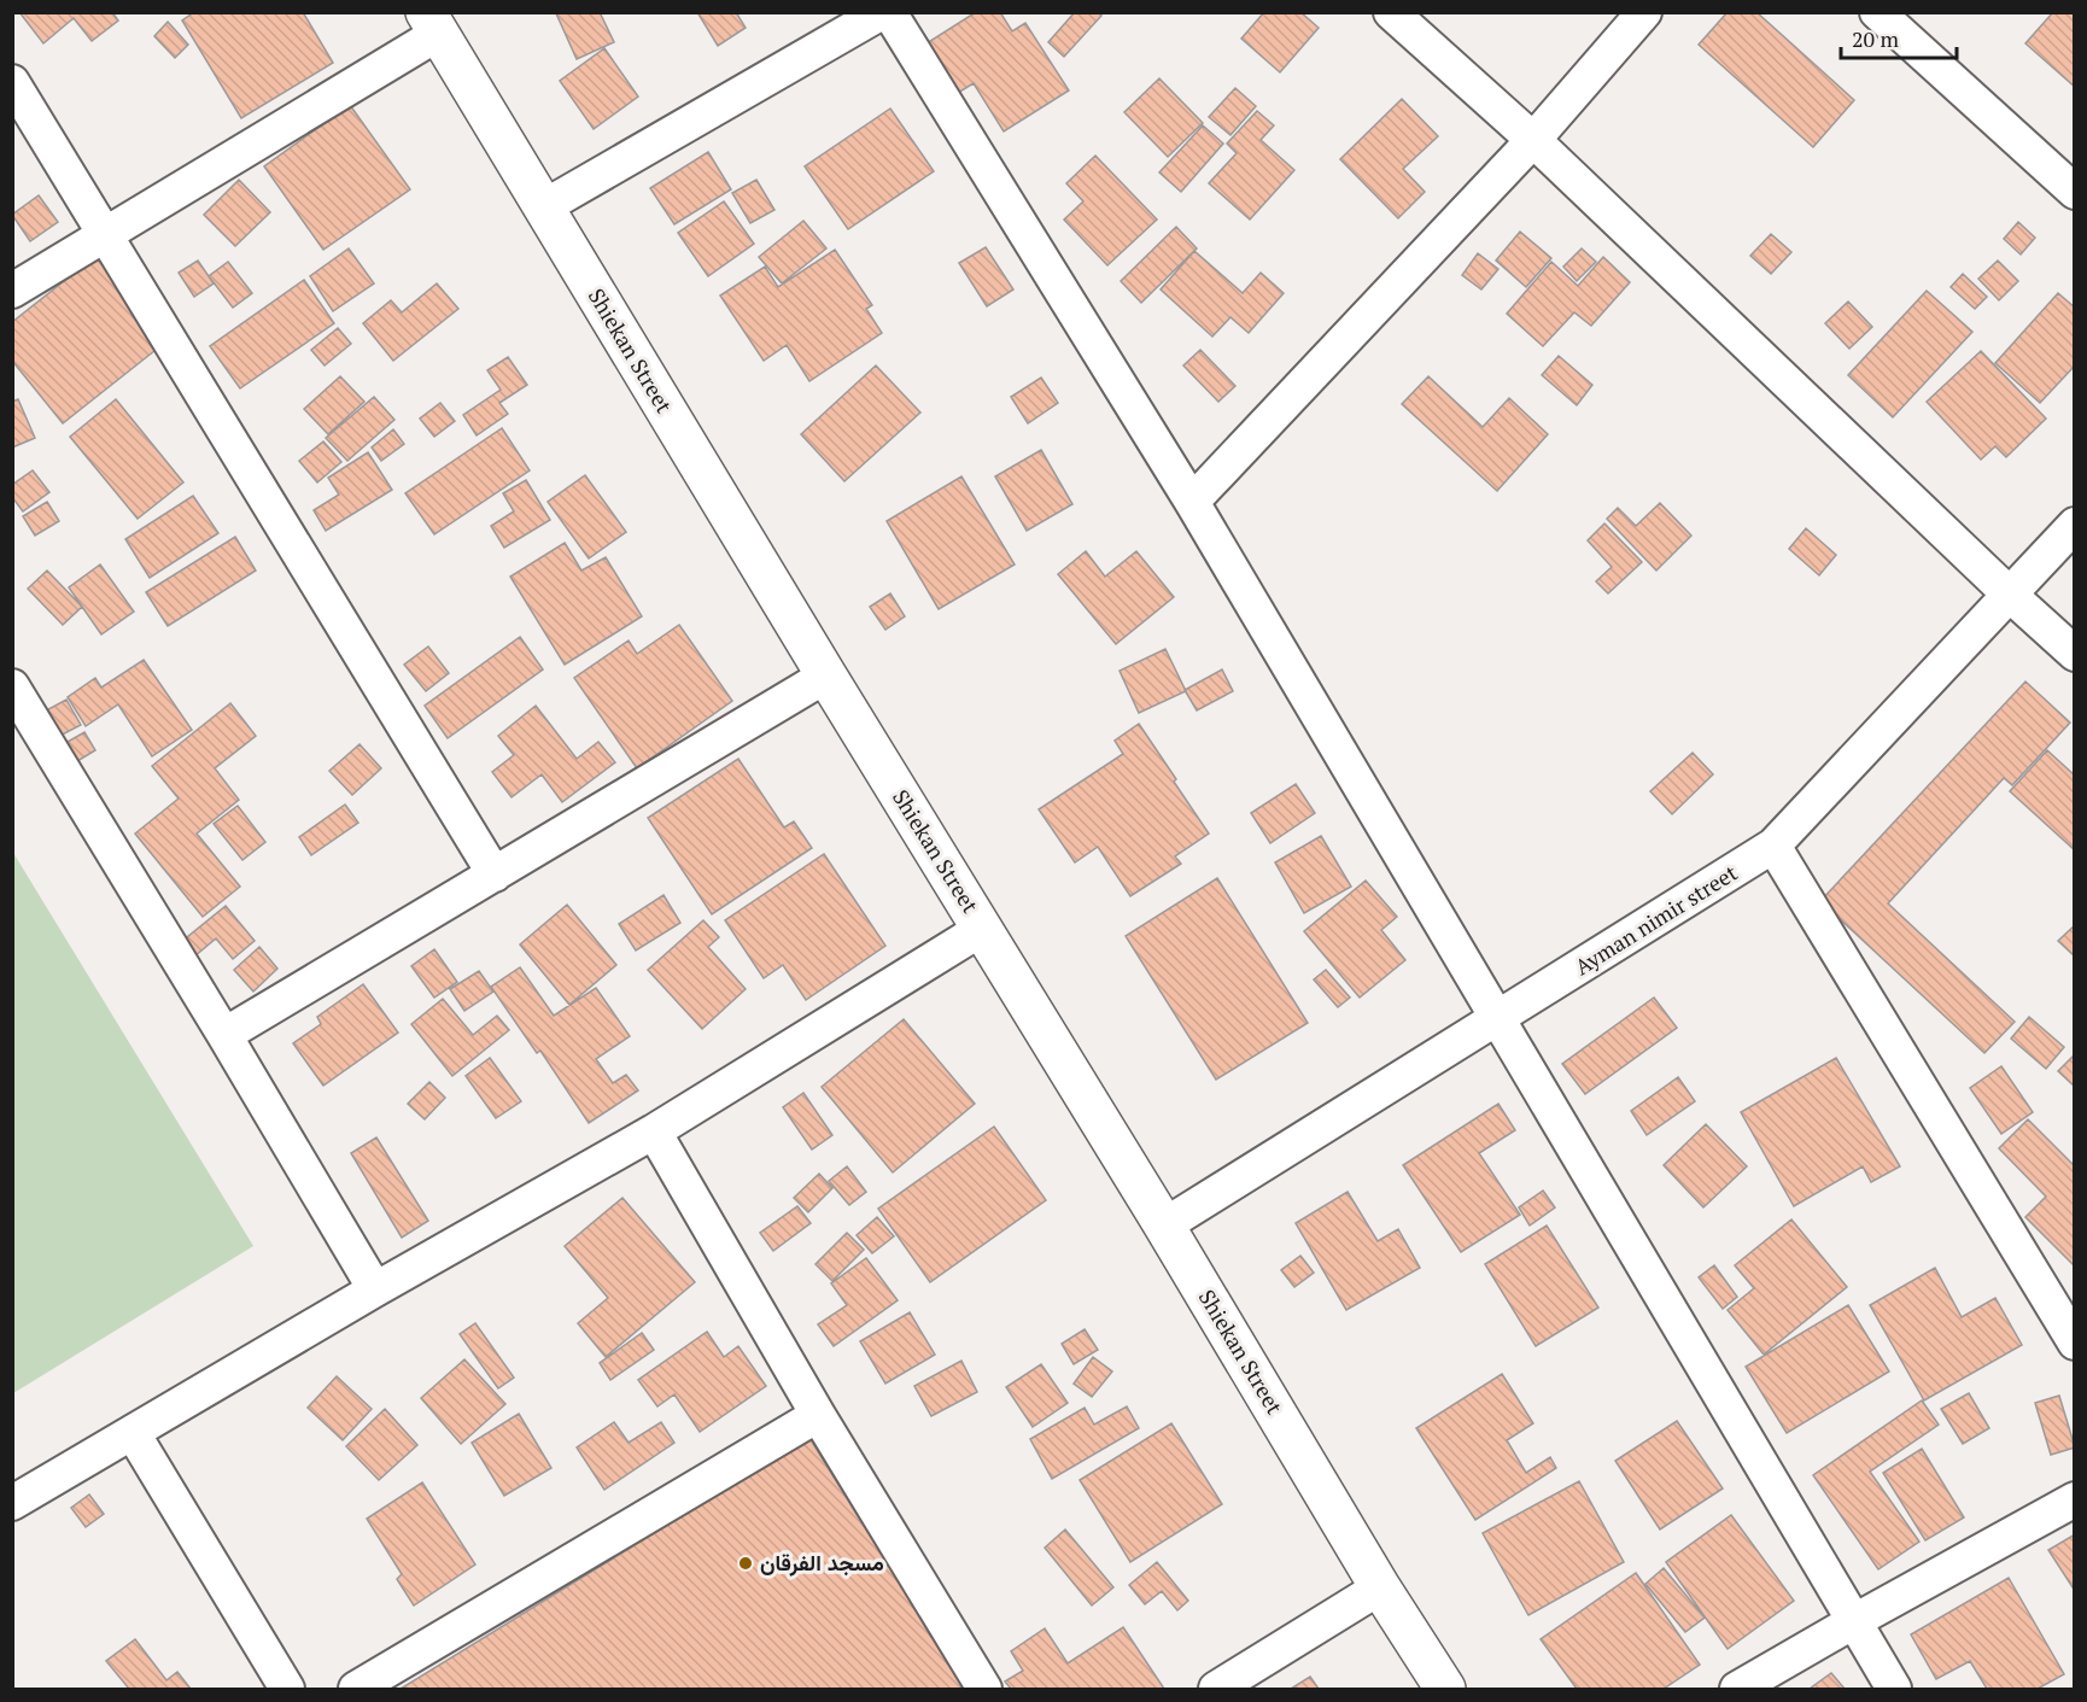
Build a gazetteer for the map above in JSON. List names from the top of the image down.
{
  "streets": {
    "street": ["Shiekan Street", "Ayman nimir street"]
  },
  "crossings": [
    ["Shiekan Street", "Ayman nimir street"]
  ],
  "places": ["مسجد الفرقان"],
  "scale_bar": "20 m"
}
